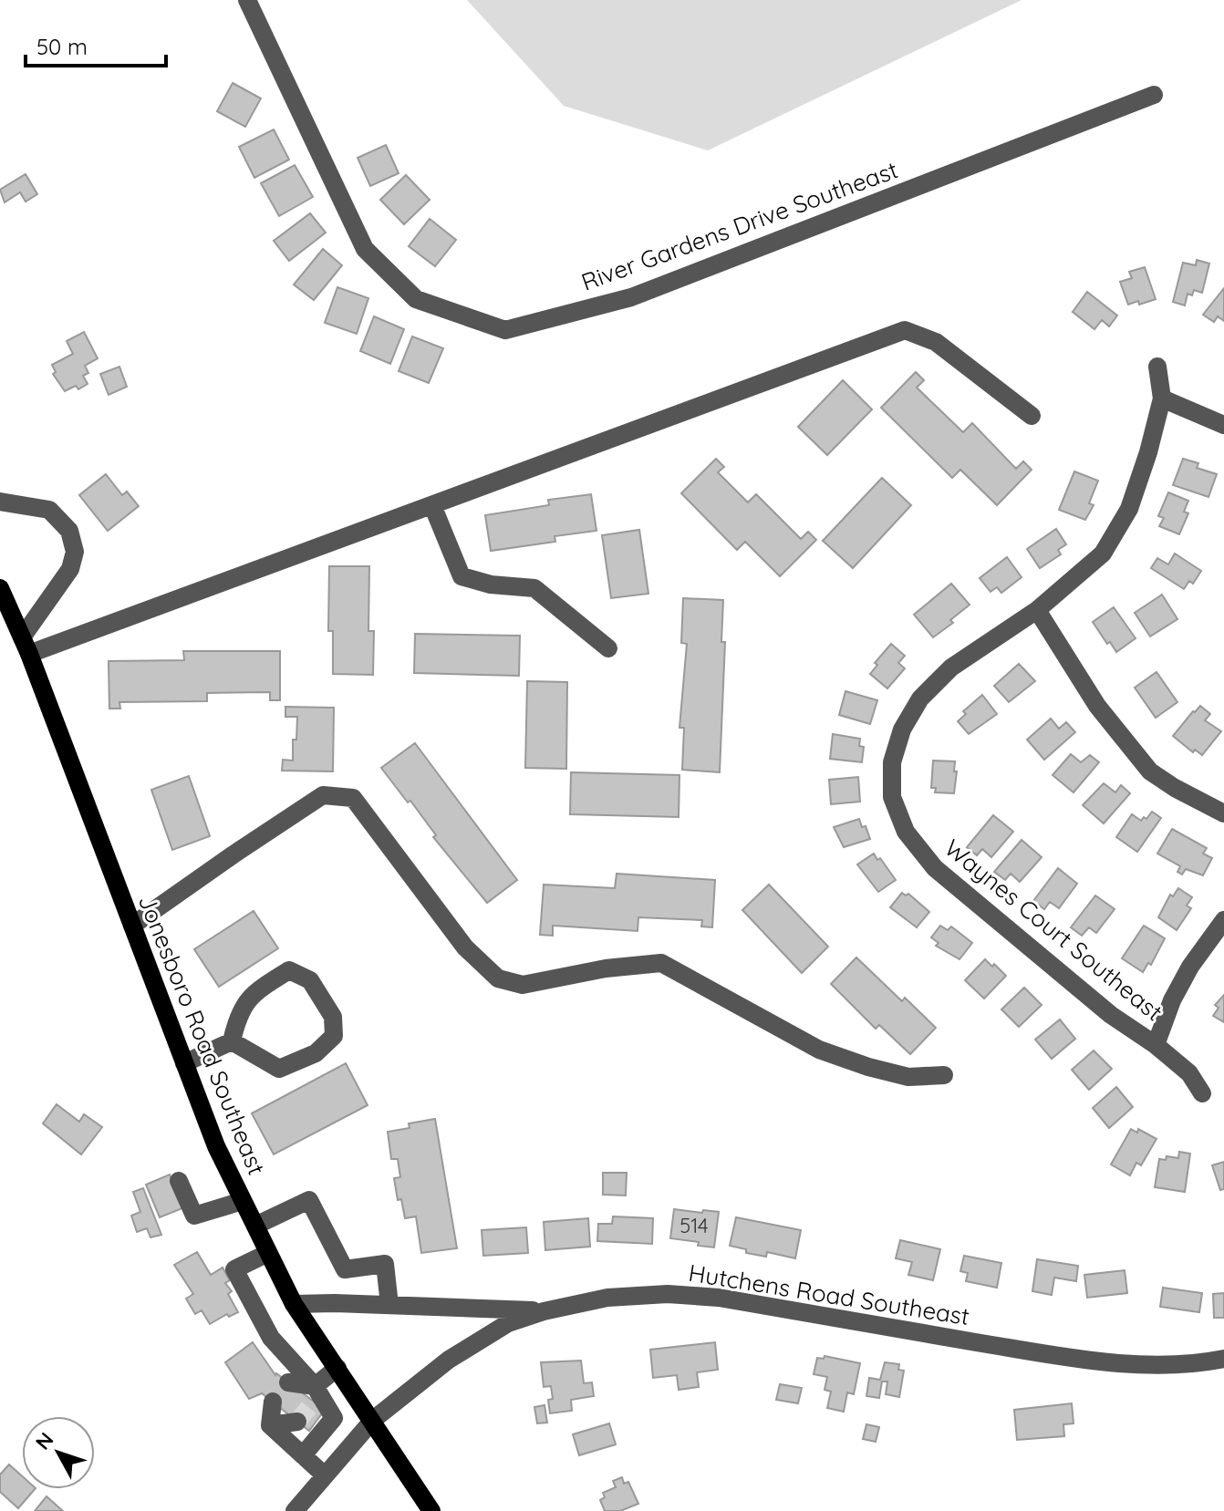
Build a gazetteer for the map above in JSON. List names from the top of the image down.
{
  "streets": {
    "main road": ["Jonesboro Road Southeast"],
    "street": ["River Gardens Drive Southeast", "Waynes Court Southeast", "Hutchens Road Southeast"]
  },
  "crossings": [
    ["Jonesboro Road Southeast", "Hutchens Road Southeast"]
  ],
  "house_numbers": ["514"],
  "scale_bar": "50 m",
  "north": "top left"
}
